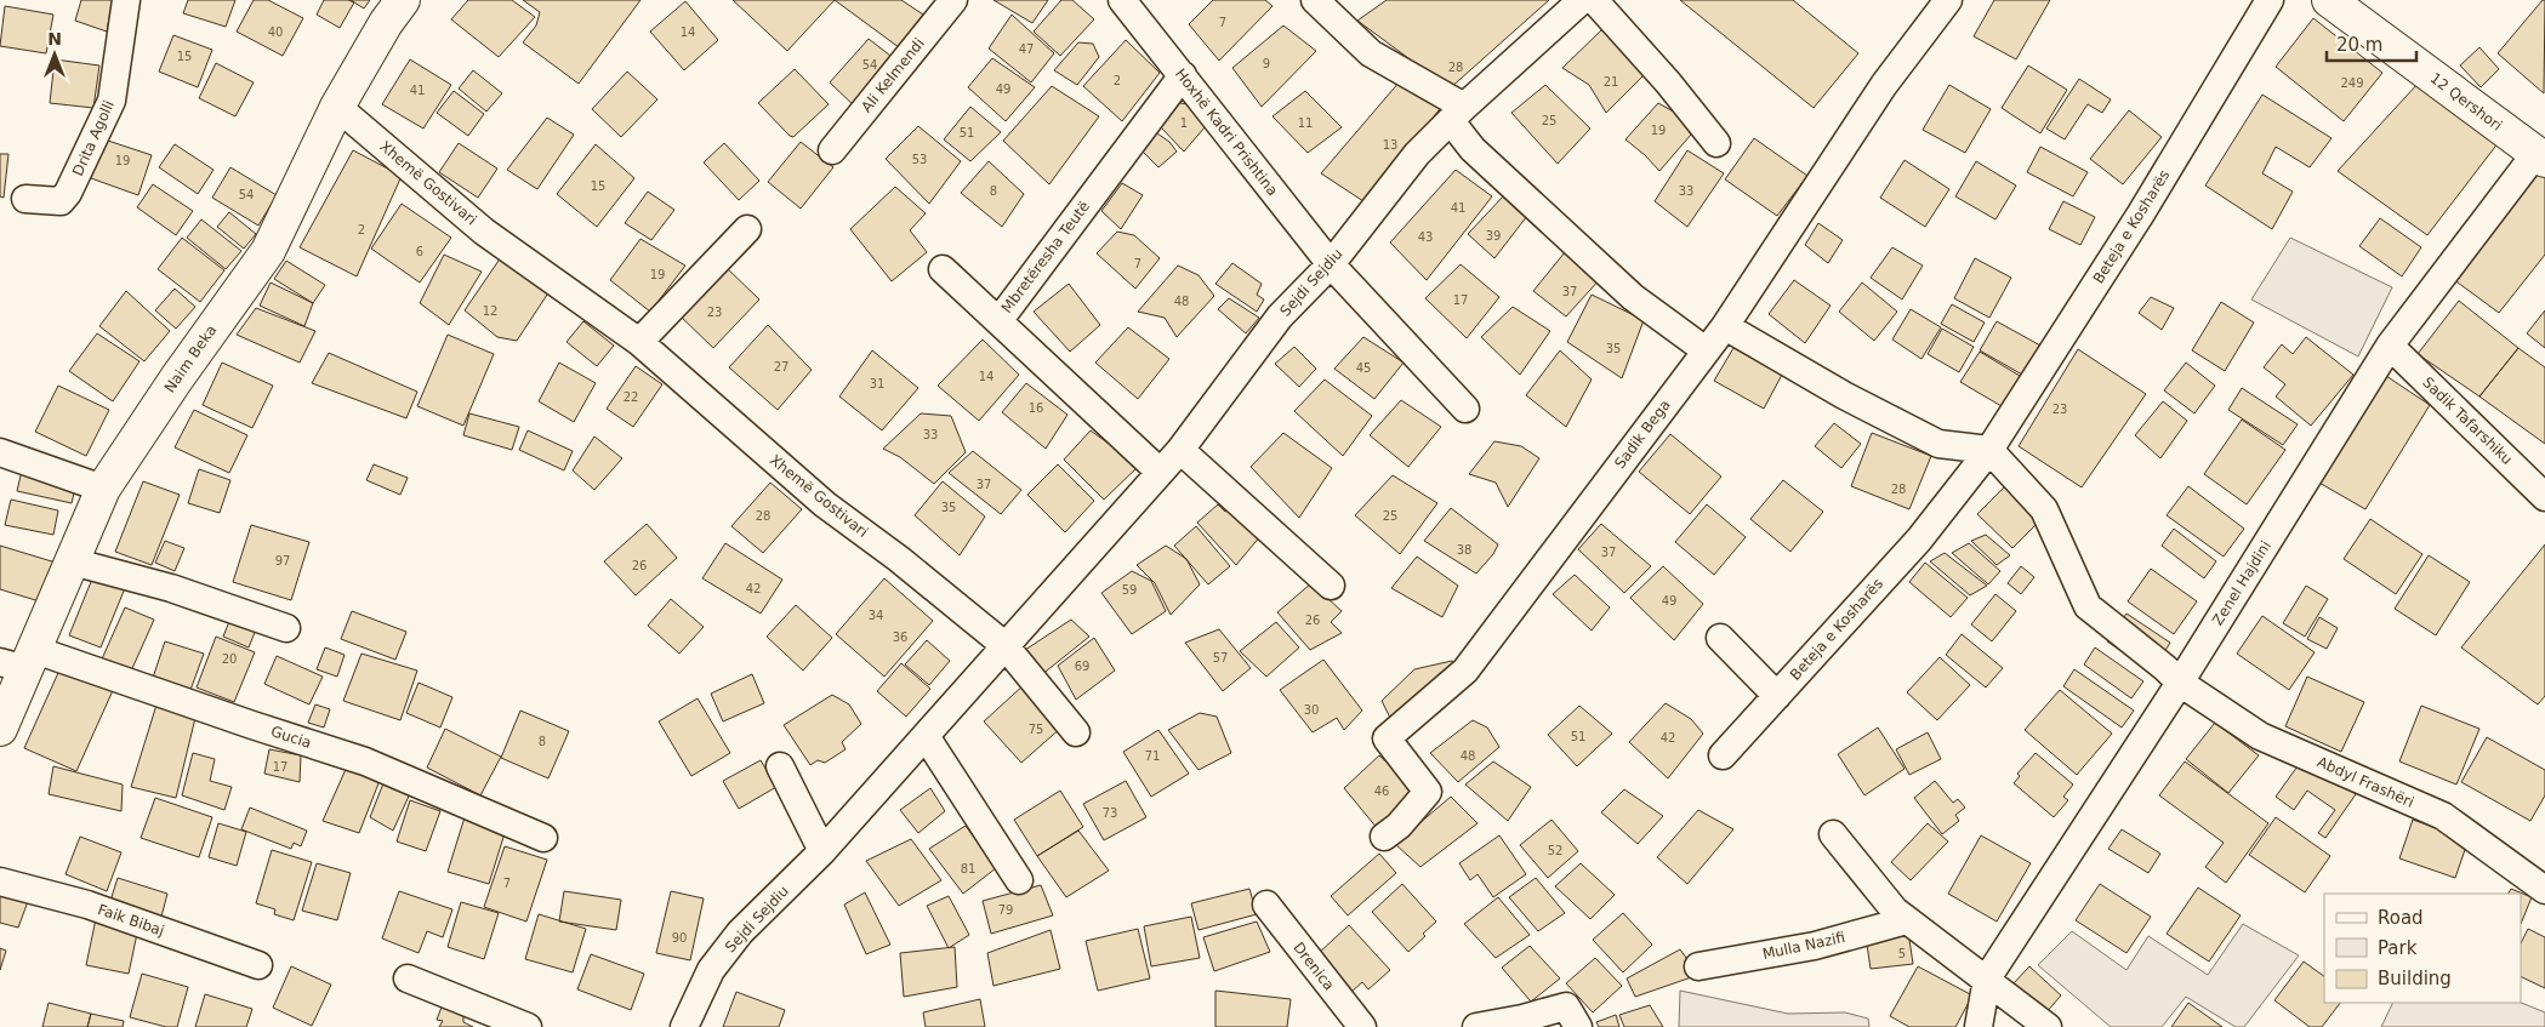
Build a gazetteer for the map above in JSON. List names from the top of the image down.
{
  "streets": {
    "street": [
      "Ali Kelmendi",
      "12 Qershori",
      "Hoxhë Kadri Prishtina",
      "Drita Agolli",
      "Xhemë Gostivari",
      "Beteja e Kosharës",
      "Mbretëresha Teutë",
      "Sejdi Sejdiu",
      "Naim Beka",
      "Sadik Tafarshiku",
      "Sadik Bega",
      "Zenel Hajdini",
      "Gucia",
      "Abdyl Frashëri",
      "Faik Bibaj",
      "Mulla Nazifi",
      "Drenica"
    ]
  },
  "crossings": [
    ["12 Qershori", "Zenel Hajdini"],
    ["Hoxhë Kadri Prishtina", "Mbretëresha Teutë"],
    ["Hoxhë Kadri Prishtina", "Sejdi Sejdiu"],
    ["Xhemë Gostivari", "Sejdi Sejdiu"],
    ["Xhemë Gostivari", "Naim Beka"],
    ["Mbretëresha Teutë", "Sejdi Sejdiu"],
    ["Naim Beka", "Gucia"],
    ["Sadik Tafarshiku", "Zenel Hajdini"],
    ["Zenel Hajdini", "Abdyl Frashëri"]
  ],
  "house_numbers": [
    "7",
    "40",
    "14",
    "47",
    "15",
    "9",
    "54",
    "28",
    "2",
    "21",
    "249",
    "49",
    "41",
    "25",
    "1",
    "11",
    "19",
    "51",
    "13",
    "53",
    "19",
    "15",
    "8",
    "33",
    "54",
    "41",
    "2",
    "39",
    "43",
    "6",
    "7",
    "19",
    "37",
    "17",
    "48",
    "12",
    "23",
    "35",
    "27",
    "45",
    "14",
    "31",
    "22",
    "16",
    "23",
    "33",
    "37",
    "28",
    "35",
    "28",
    "25",
    "38",
    "37",
    "97",
    "26",
    "42",
    "59",
    "49",
    "34",
    "26",
    "36",
    "57",
    "20",
    "69",
    "30",
    "75",
    "51",
    "42",
    "8",
    "71",
    "48",
    "17",
    "46",
    "73",
    "52",
    "81",
    "7",
    "79",
    "90",
    "5"
  ],
  "legend": ["Road", "Park", "Building"],
  "scale_bar": "20 m",
  "north": "top"
}
